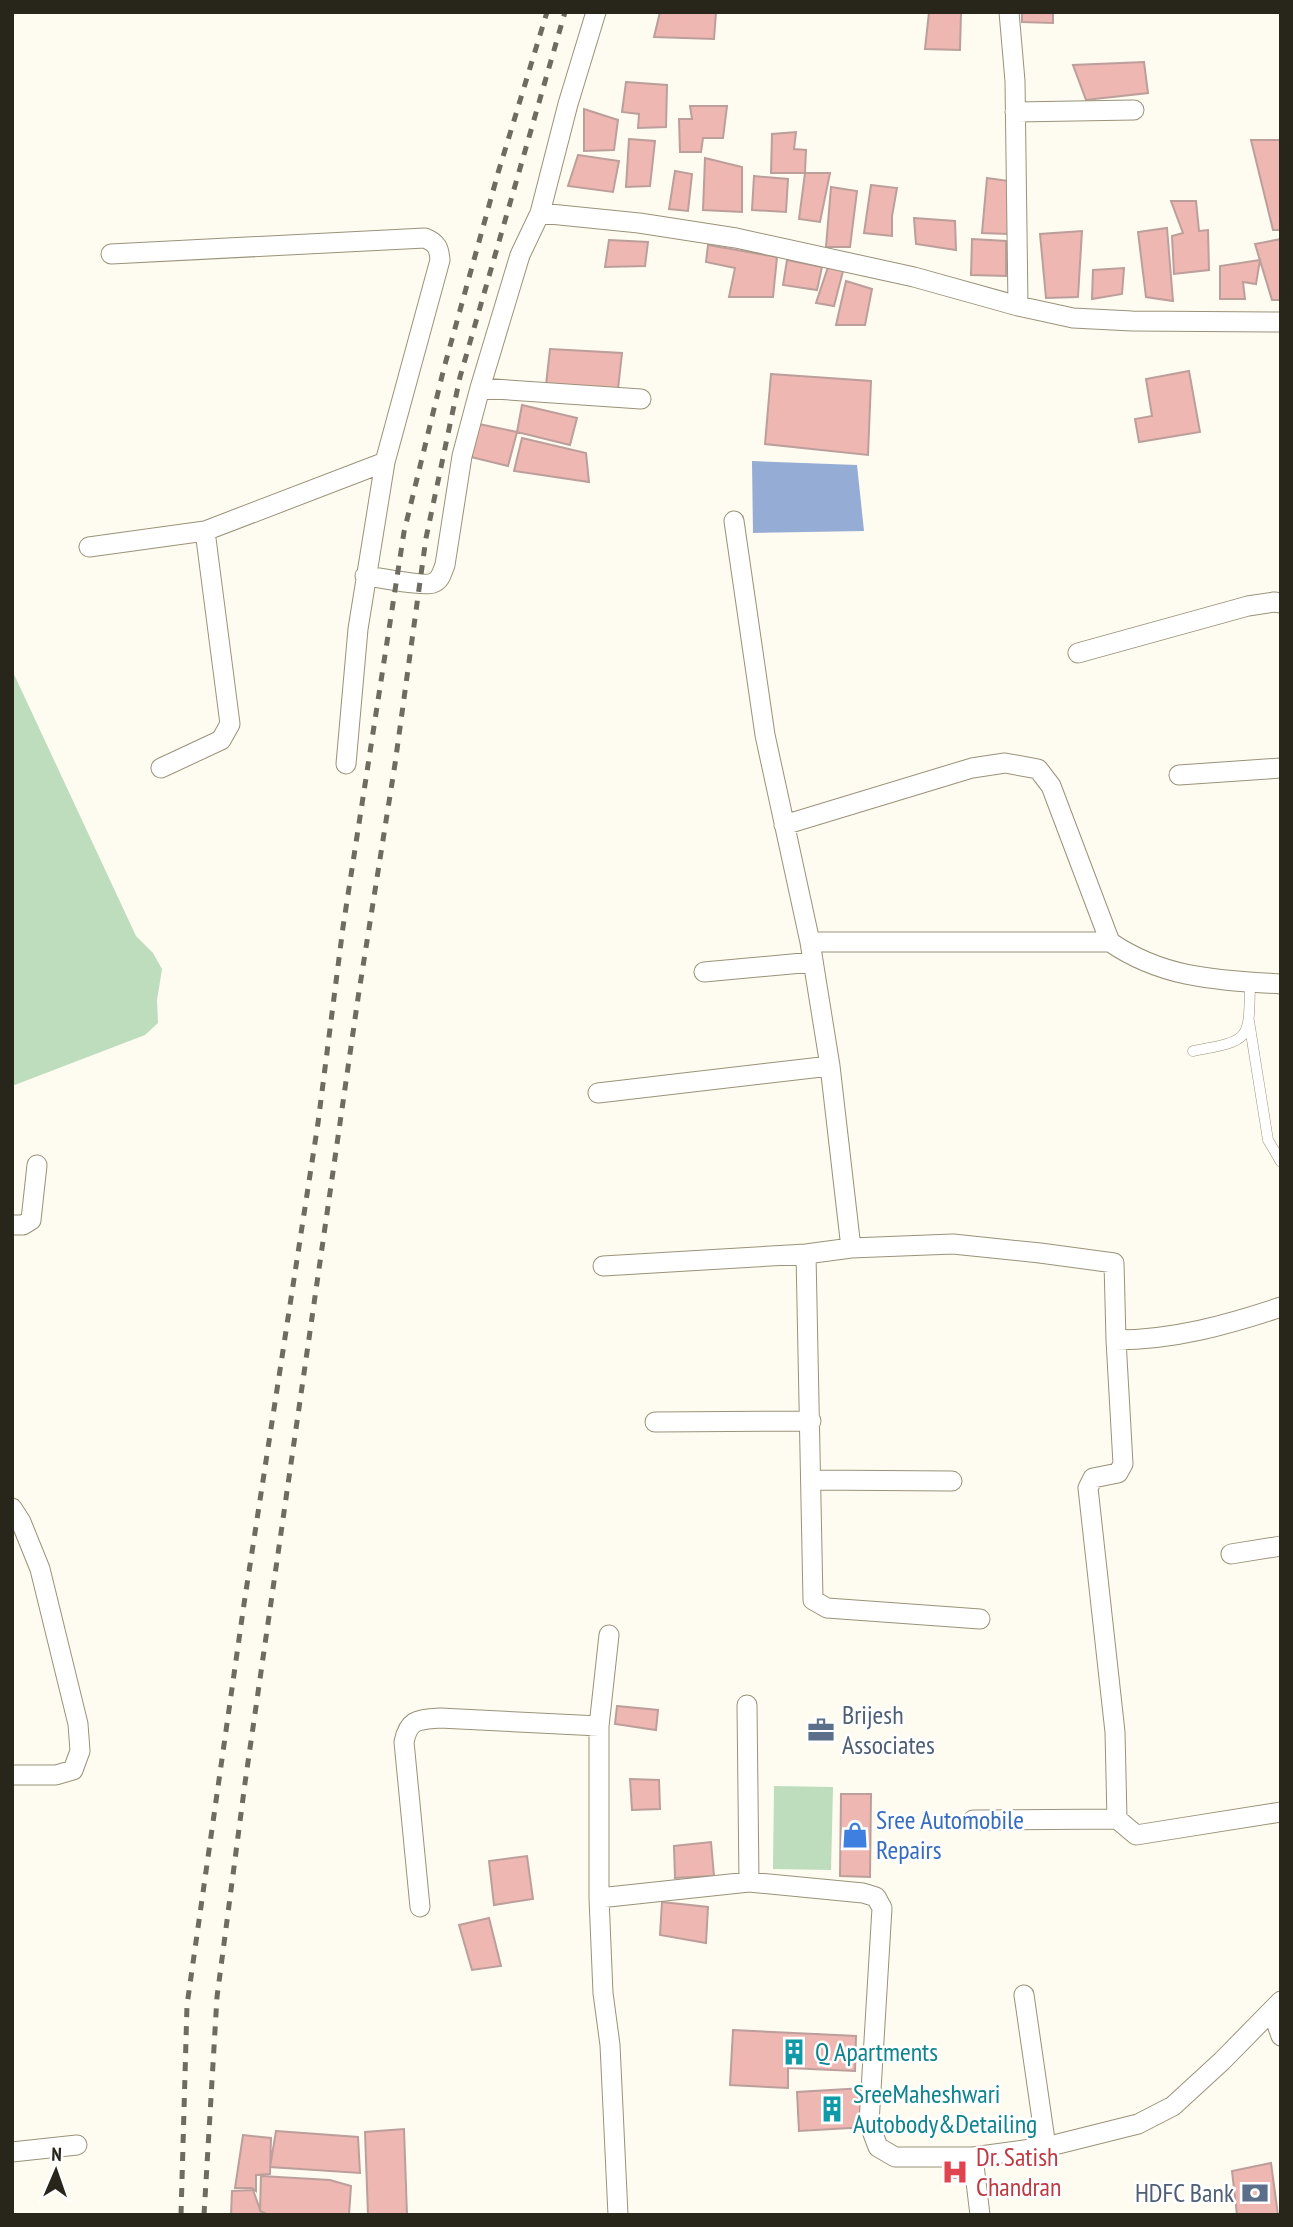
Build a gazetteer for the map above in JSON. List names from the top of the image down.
{
  "places": {
    "office": ["Brijesh Associates"],
    "shop": ["Sree Automobile Repairs"],
    "building": ["Q Apartments", "SreeMaheshwari Autobody&Detailing"],
    "hospital": ["Dr. Satish Chandran"],
    "bank": ["HDFC Bank"]
  },
  "north": "top"
}
